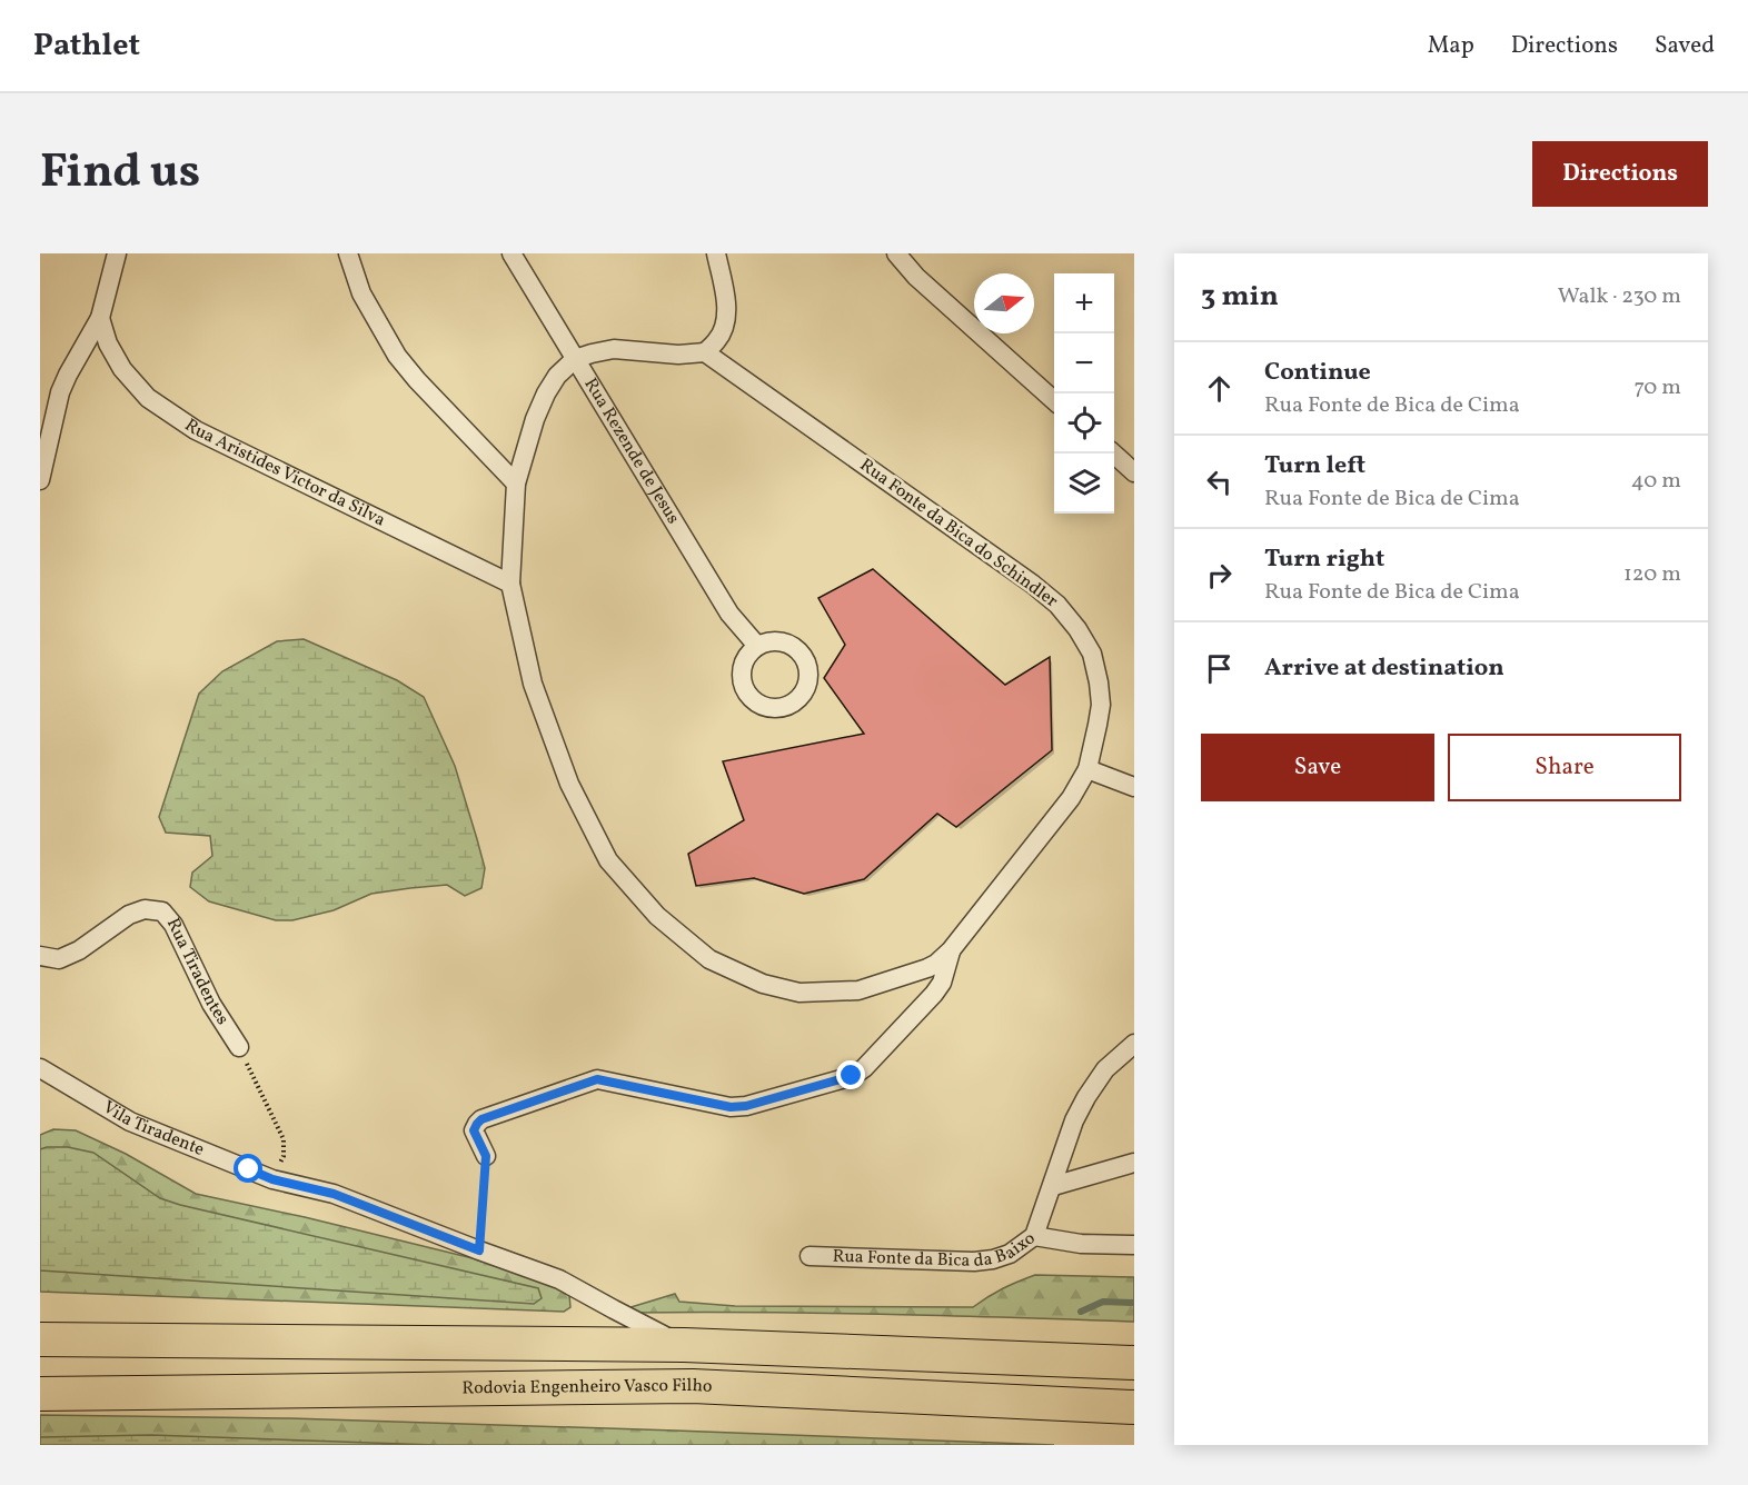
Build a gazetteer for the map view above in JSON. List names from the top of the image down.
{
  "streets": {
    "highway": ["Rodovia Engenheiro Vasco Filho"],
    "street": [
      "Rua Rezende de Jesus",
      "Rua Aristides Victor da Silva",
      "Rua Fonte da Bica do Schindler",
      "Rua Tiradentes",
      "Vila Tiradente",
      "Rua Fonte da Bica da Baixo"
    ]
  },
  "crossings": [
    ["Rua Rezende de Jesus", "Rua Fonte da Bica do Schindler"],
    ["Rua Aristides Victor da Silva", "Rua Fonte da Bica do Schindler"]
  ],
  "north": "right",
  "page": {
    "header": "Pathlet",
    "nav": ["Map", "Directions", "Saved"],
    "title": "Find us",
    "buttons": [
      "Directions",
      ["Save", "Share"]
    ],
    "heading": ["3 min", "Walk · 230 m"],
    "map_buttons": ["+", "−"],
    "list": [
      ["Continue", "Rua Fonte de Bica de Cima", "70 m"],
      ["Turn left", "Rua Fonte de Bica de Cima", "40 m"],
      ["Turn right", "Rua Fonte de Bica de Cima", "120 m"],
      "Arrive at destination"
    ]
  }
}
